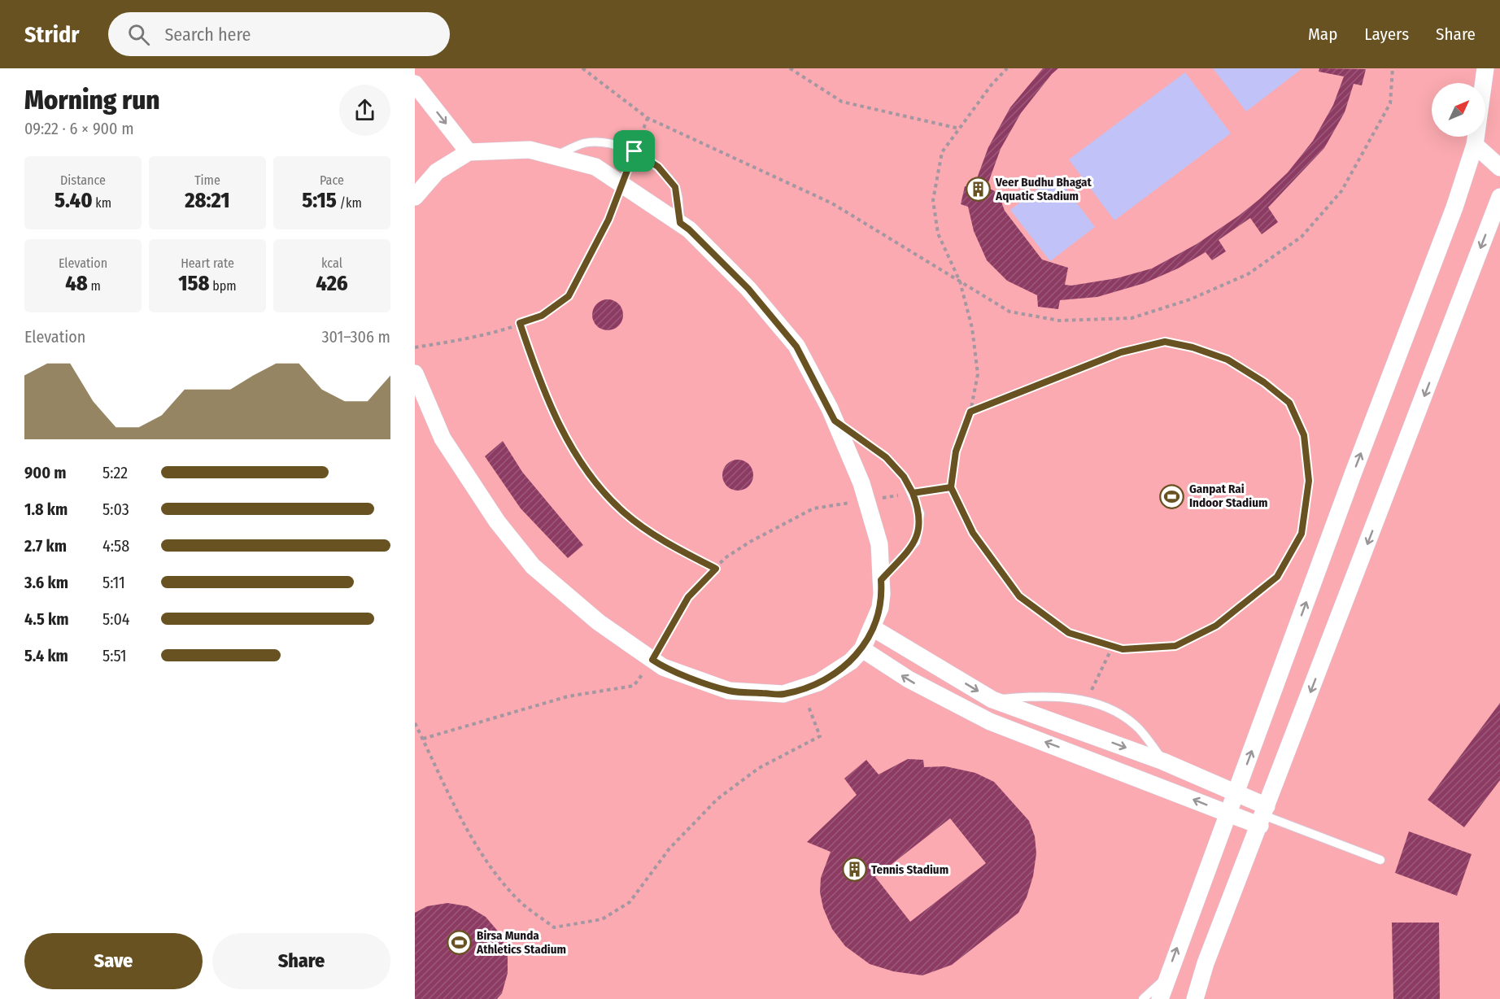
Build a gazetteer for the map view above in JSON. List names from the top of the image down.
{
  "places": {
    "building": ["Veer Budhu Bhagat Aquatic Stadium", "Tennis Stadium"],
    "sports": ["Ganpat Rai Indoor Stadium", "Birsa Munda Athletics Stadium"]
  },
  "north": "top right",
  "page": {
    "header": "Stridr",
    "search": "Search here",
    "nav": ["Map", "Layers", "Share"],
    "heading": ["Morning run", "09:22 · 6 × 900 m"],
    "stats": [
      ["Distance", "5.40 km"],
      ["Time", "28:21"],
      ["Pace", "5:15 /km"],
      ["Elevation", "48 m"],
      ["Heart rate", "158 bpm"],
      ["kcal", "426"]
    ],
    "chart": ["Elevation", "301–306 m"],
    "list": [
      {
        "name": "900 m",
        "note": "5:22"
      },
      {
        "name": "1.8 km",
        "note": "5:03"
      },
      {
        "name": "2.7 km",
        "note": "4:58"
      },
      {
        "name": "3.6 km",
        "note": "5:11"
      },
      {
        "name": "4.5 km",
        "note": "5:04"
      },
      {
        "name": "5.4 km",
        "note": "5:51"
      }
    ],
    "buttons": ["Save", "Share"]
  }
}
